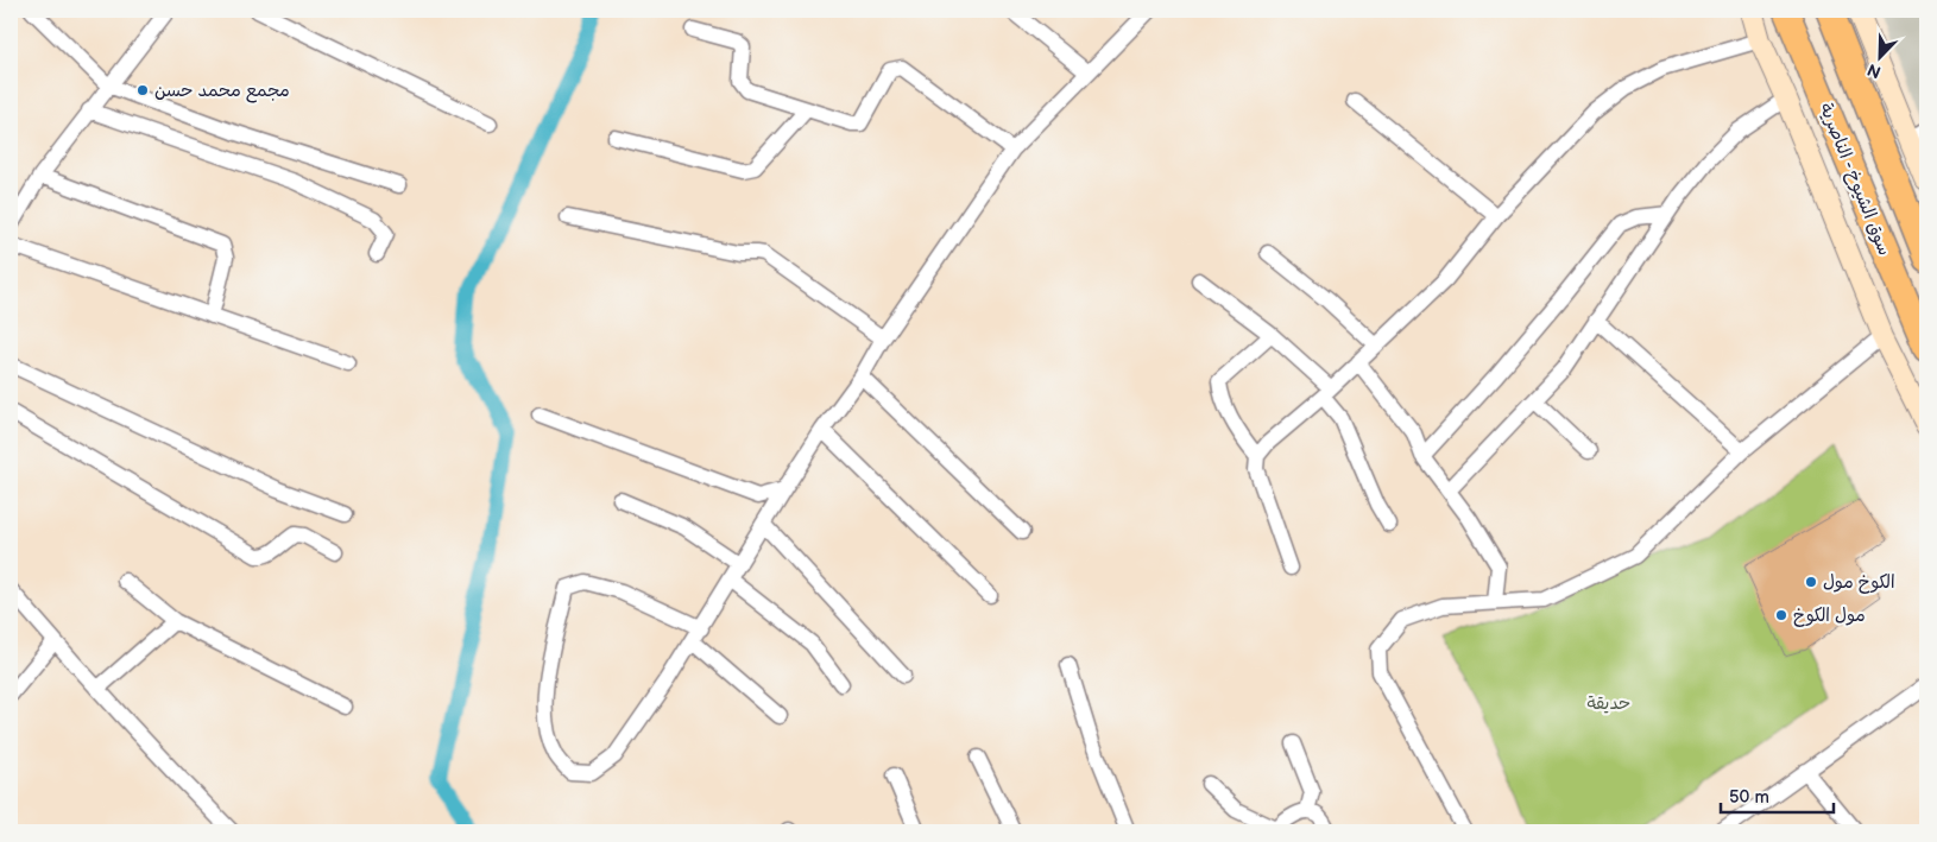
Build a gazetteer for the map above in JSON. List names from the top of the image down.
{
  "streets": {
    "highway": ["سوق الشيوخ - الناصرية"]
  },
  "parks": ["حديقة"],
  "places": ["مجمع محمد حسن", "الكوخ مول", "مول الكوخ"],
  "scale_bar": "50 m",
  "north": "bottom left"
}
